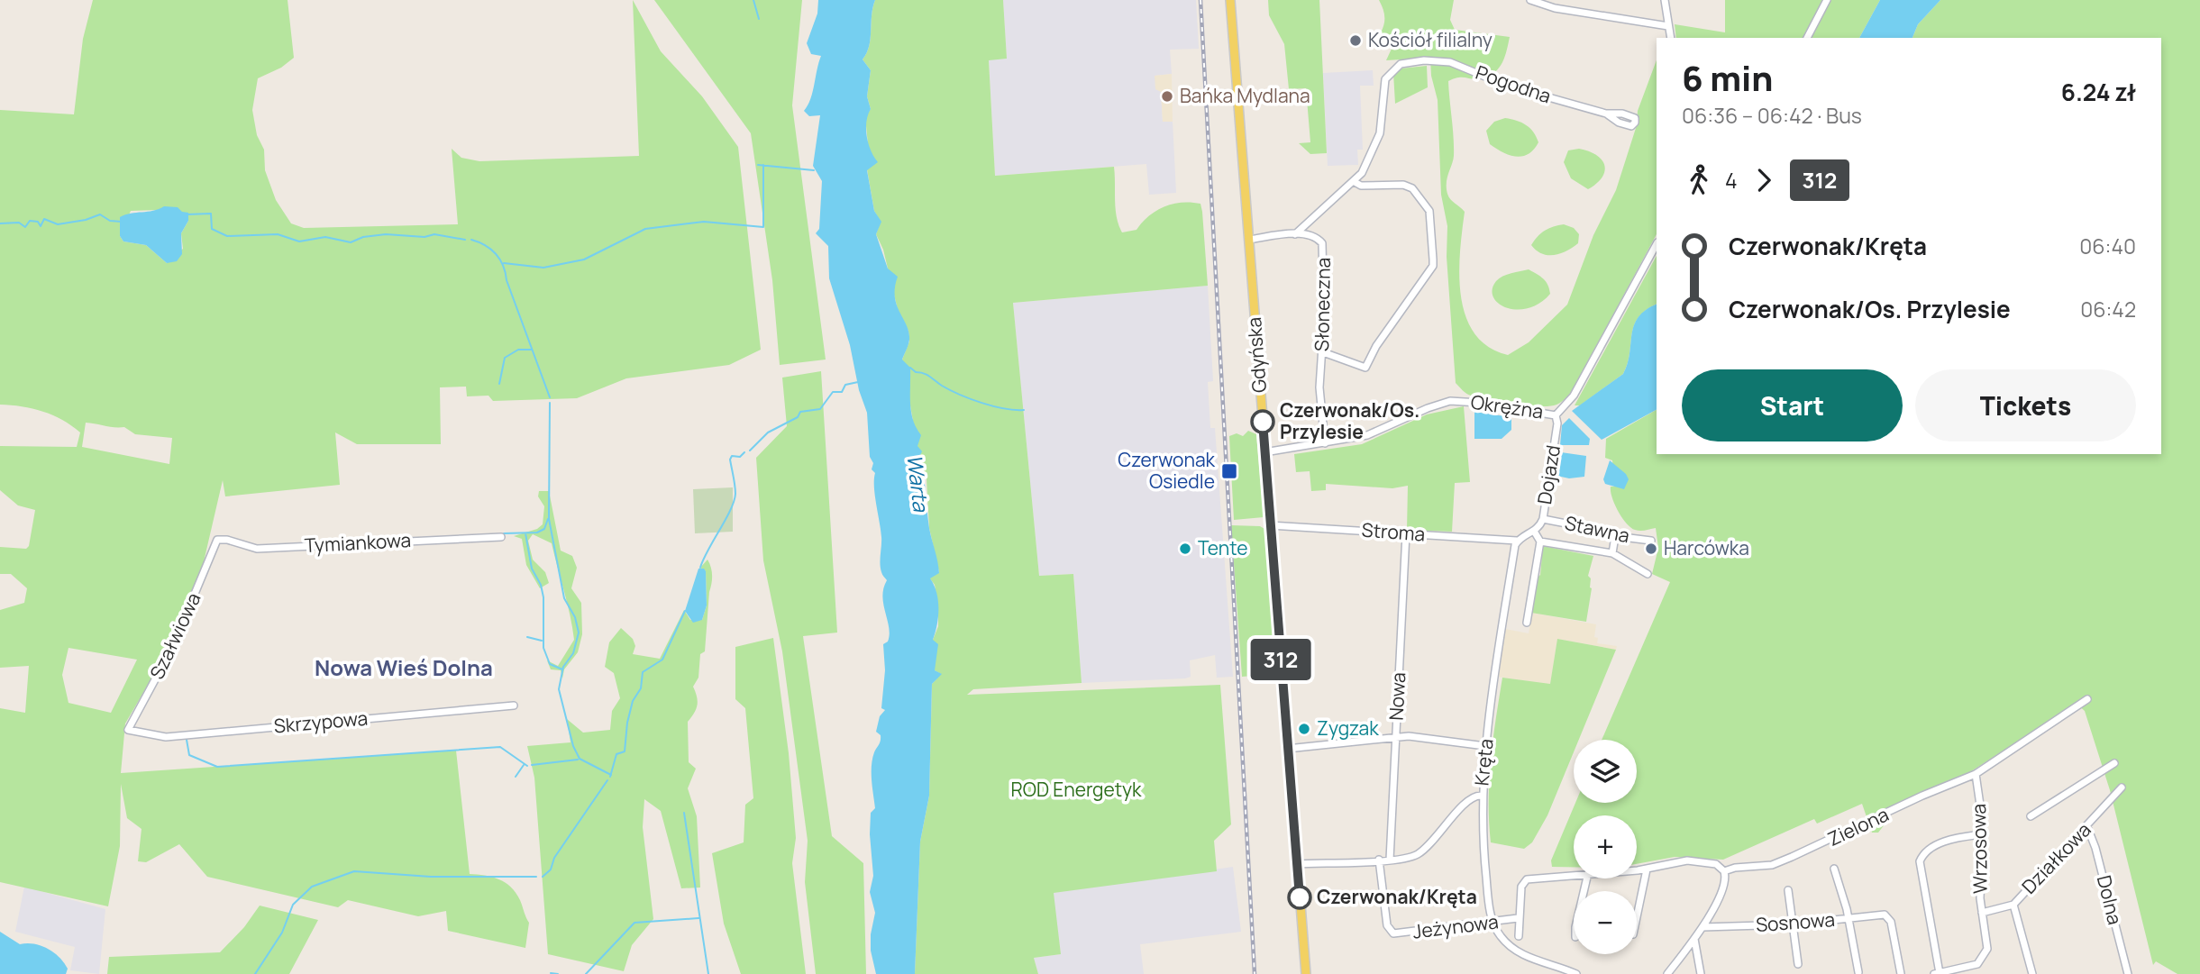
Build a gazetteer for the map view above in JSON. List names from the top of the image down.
{
  "streets": {
    "main road": ["Gdyńska"],
    "street": [
      "Pogodna",
      "Słoneczna",
      "Okrężna",
      "Dojazd",
      "Stawna",
      "Stroma",
      "Tymiankowa",
      "Szałwiowa",
      "Nowa",
      "Skrzypowa",
      "Kręta",
      "Zielona",
      "Wrzosowa",
      "Działkowa",
      "Dolna",
      "Sosnowa",
      "Jeżynowa"
    ]
  },
  "crossings": [
    ["Pogodna", "Słoneczna"],
    ["Słoneczna", "Gdyńska"],
    ["Słoneczna", "Okrężna"],
    ["Gdyńska", "Okrężna"],
    ["Gdyńska", "Stroma"],
    ["Gdyńska", "Kręta"],
    ["Okrężna", "Dojazd"],
    ["Dojazd", "Stawna"],
    ["Stroma", "Nowa"],
    ["Stroma", "Kręta"],
    ["Tymiankowa", "Szałwiowa"],
    ["Szałwiowa", "Skrzypowa"],
    ["Nowa", "Kręta"],
    ["Kręta", "Jeżynowa"],
    ["Zielona", "Wrzosowa"],
    ["Wrzosowa", "Działkowa"],
    ["Działkowa", "Dolna"]
  ],
  "districts": ["Nowa Wieś Dolna"],
  "water": ["Warta"],
  "parks": ["ROD Energetyk"],
  "places": {
    "other": [
      "Kościół filialny",
      "Bańka Mydlana",
      "Czerwonak/Os. Przylesie",
      "Tente",
      "Harcówka",
      "Zygzak",
      "Czerwonak/Kręta"
    ],
    "transit": ["Czerwonak Osiedle"]
  },
  "lines": ["bus line 312"],
  "page": {
    "on_map": "312",
    "heading": ["6 min", "06:36 – 06:42 · Bus", "6.24 zł"],
    "legs": ["4", "312"],
    "list": [
      {
        "name": "Czerwonak/Kręta",
        "value": "06:40"
      },
      {
        "name": "Czerwonak/Os. Przylesie",
        "value": "06:42"
      }
    ],
    "buttons": ["Start", "Tickets"],
    "map_buttons": ["+", "−"]
  }
}
